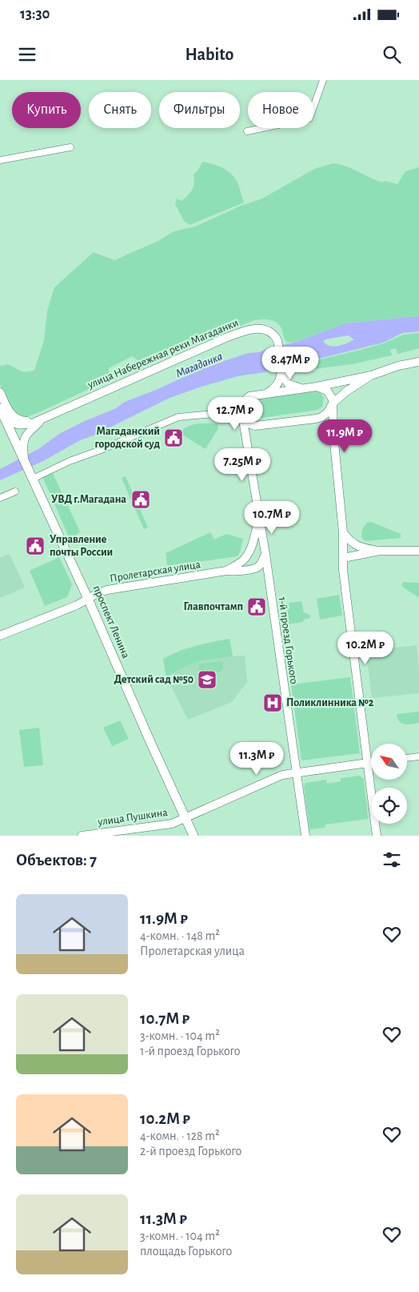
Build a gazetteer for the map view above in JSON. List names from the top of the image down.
{
  "streets": {
    "main road": ["проспект Ленина"],
    "street": [
      "улица Набережная реки Магаданки",
      "Пролетарская улица",
      "1-й проезд Горького",
      "улица Пушкина"
    ]
  },
  "crossings": [
    ["Пролетарская улица", "проспект Ленина"],
    ["Пролетарская улица", "1-й проезд Горького"],
    ["проспект Ленина", "улица Пушкина"],
    ["1-й проезд Горького", "улица Пушкина"]
  ],
  "water": ["Магаданка"],
  "places": {
    "public building": [
      "Магаданский городской суд",
      "УВД г.Магадана",
      "Управление почты России",
      "Главпочтамп"
    ],
    "school or university": ["Детский сад №50"],
    "hospital": ["Поликлинника №2"]
  },
  "north": "top left",
  "page": {
    "status": "13:30",
    "header": "Habito",
    "chip": [
      "Купить",
      "Снять",
      "Фильтры",
      "Новое"
    ],
    "price": [
      "8.47M ₽",
      "12.7M ₽",
      "11.9M ₽",
      "7.25M ₽",
      "10.7M ₽",
      "10.2M ₽",
      "11.3M ₽"
    ],
    "heading": "Объектов: 7",
    "list": [
      {
        "name": "11.9M ₽",
        "note": "4-комн. · 148 m² · Пролетарская улица"
      },
      {
        "name": "10.7M ₽",
        "note": "3-комн. · 104 m² · 1-й проезд Горького"
      },
      {
        "name": "10.2M ₽",
        "note": "4-комн. · 128 m² · 2-й проезд Горького"
      },
      {
        "name": "11.3M ₽",
        "note": "3-комн. · 104 m² · площадь Горького"
      }
    ]
  }
}
